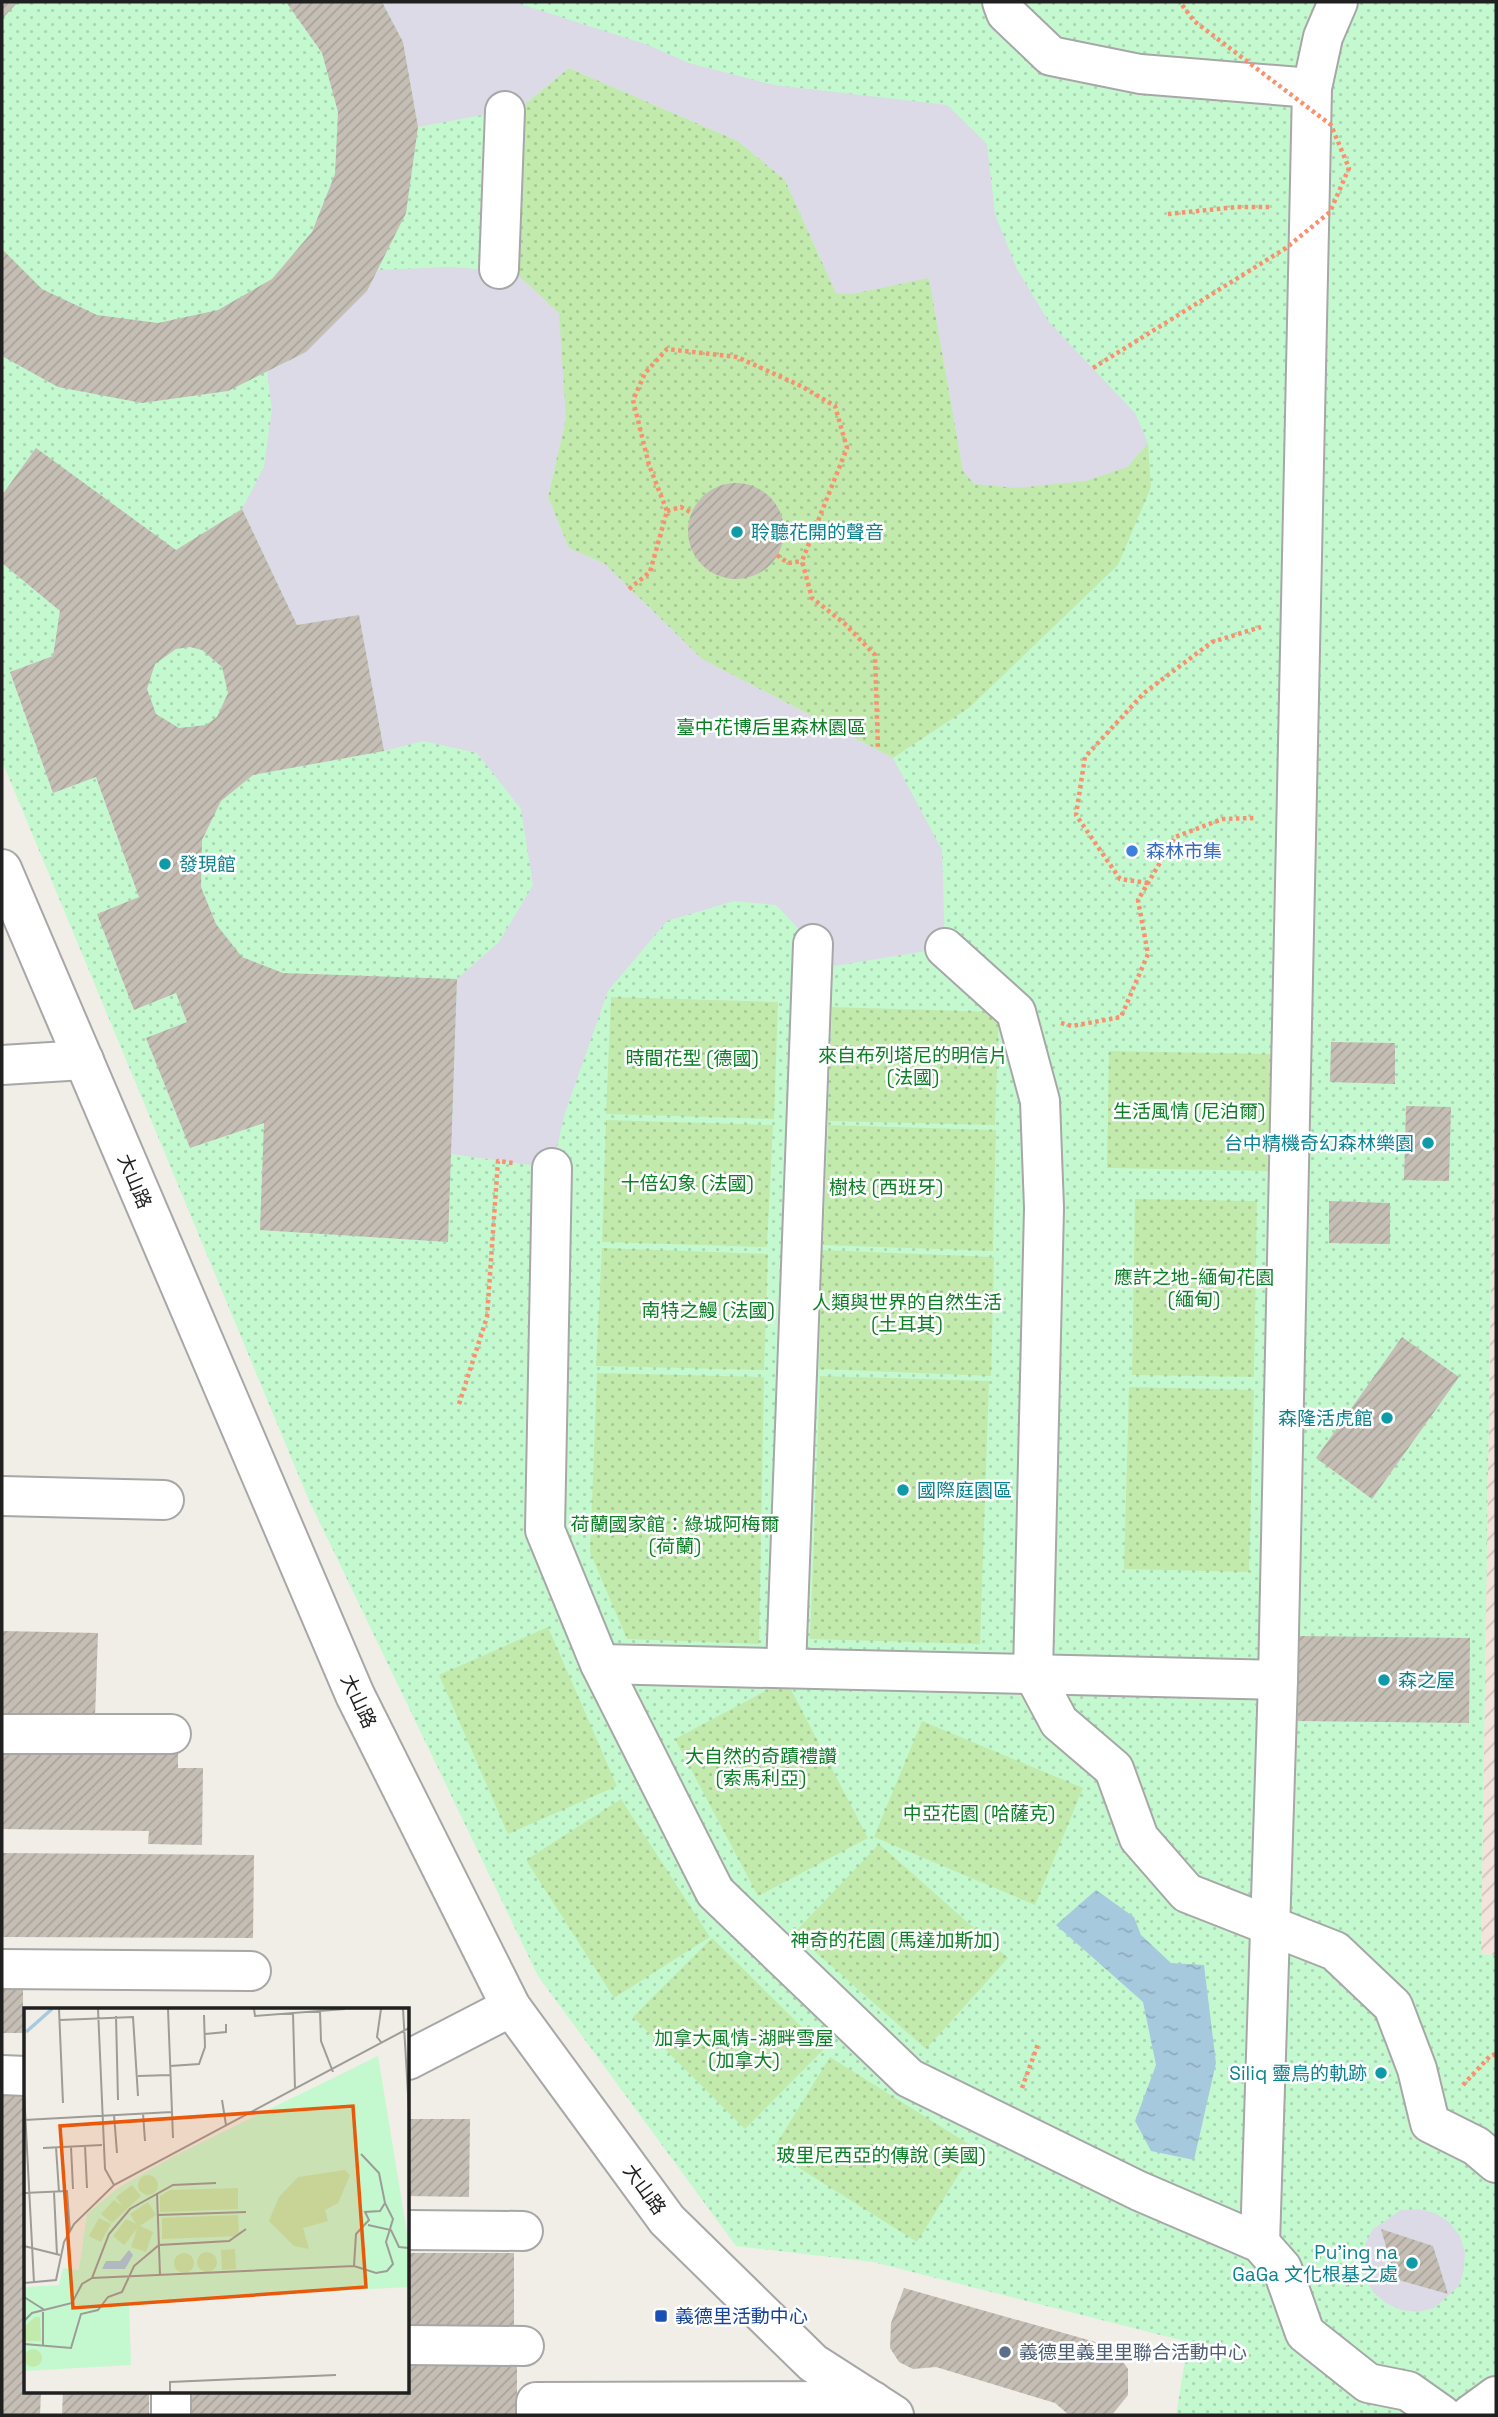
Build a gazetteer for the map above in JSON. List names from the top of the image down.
{
  "streets": {
    "street": ["大山路"]
  },
  "parks": [
    "臺中花博后里森林園區",
    "來自布列塔尼的明信片 (法國)",
    "時間花型 (德國)",
    "生活風情 (尼泊爾)",
    "十倍幻象 (法國)",
    "樹枝 (西班牙)",
    "應許之地-緬甸花園 (緬甸)",
    "人類與世界的自然生活 (土耳其)",
    "南特之鰻 (法國)",
    "荷蘭國家館：綠城阿梅爾 (荷蘭)",
    "大自然的奇蹟禮讚 (索馬利亞)",
    "中亞花園 (哈薩克)",
    "神奇的花園 (馬達加斯加)",
    "加拿大風情-湖畔雪屋 (加拿大)",
    "玻里尼西亞的傳說 (美國)"
  ],
  "places": {
    "other": [
      "聆聽花開的聲音",
      "森林市集",
      "發現館",
      "台中精機奇幻森林樂園",
      "森隆活虎館",
      "國際庭園區",
      "森之屋",
      "Siliq 靈鳥的軌跡",
      "Pu'ing na GaGa 文化根基之處",
      "義德里義里里聯合活動中心"
    ],
    "transit": ["義德里活動中心"]
  }
}
